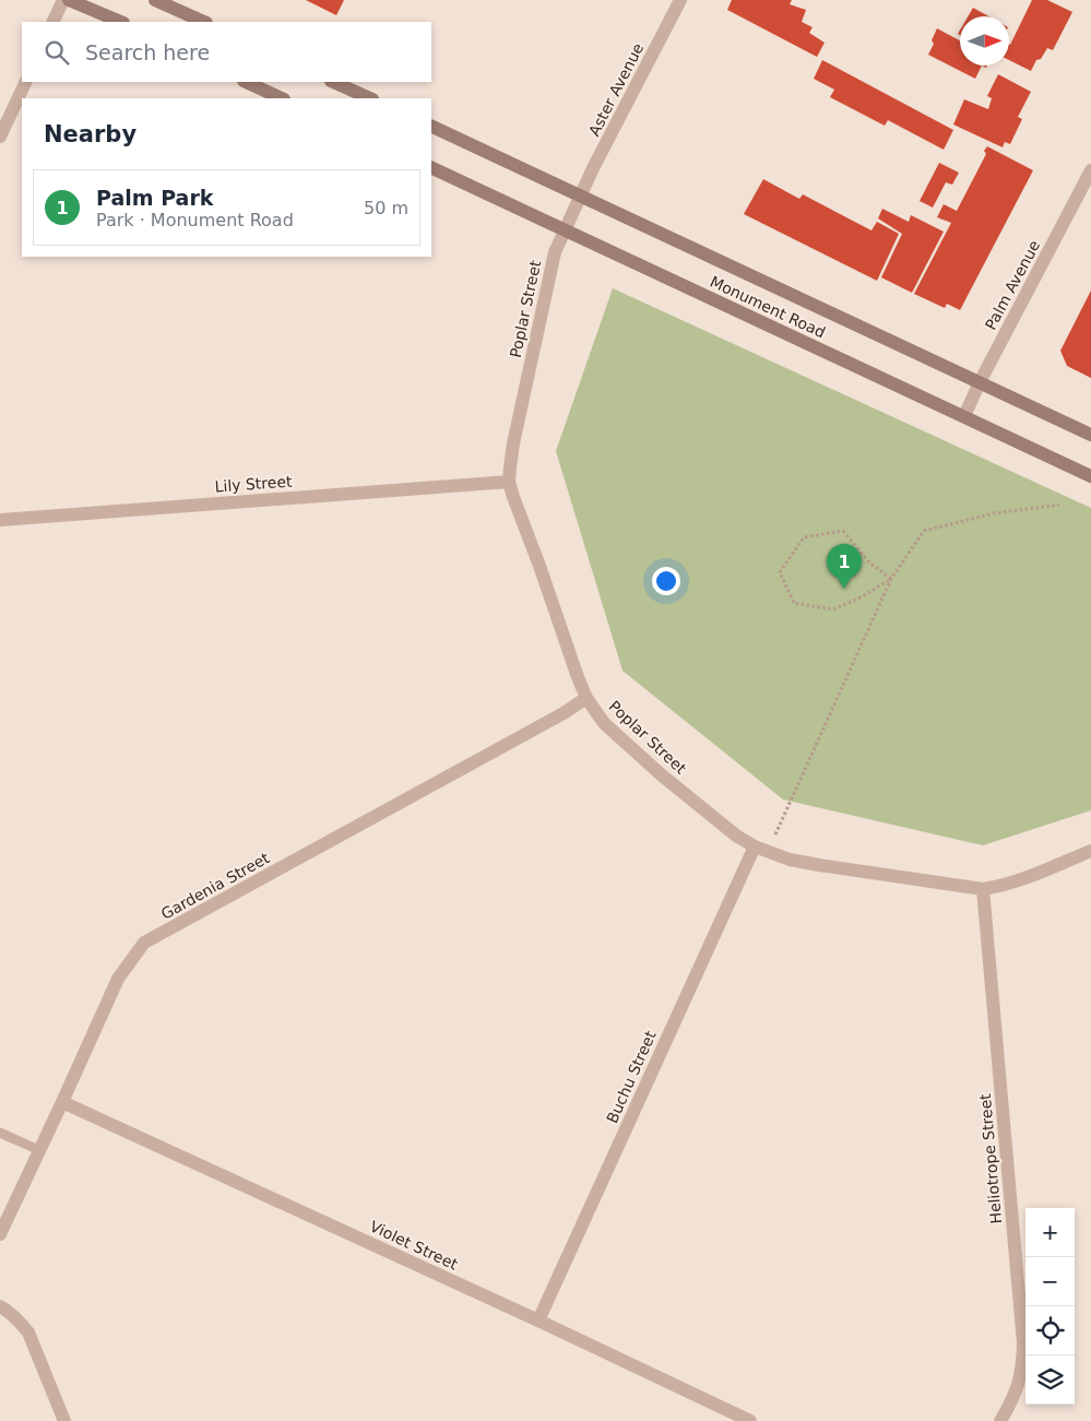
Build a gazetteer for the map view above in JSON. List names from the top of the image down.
{
  "streets": {
    "main road": ["Monument Road"],
    "street": [
      "Aster Avenue",
      "Palm Avenue",
      "Poplar Street",
      "Lily Street",
      "Gardenia Street",
      "Buchu Street",
      "Heliotrope Street",
      "Violet Street"
    ]
  },
  "crossings": [
    ["Aster Avenue", "Monument Road"],
    ["Aster Avenue", "Poplar Street"],
    ["Palm Avenue", "Monument Road"],
    ["Monument Road", "Poplar Street"],
    ["Poplar Street", "Lily Street"],
    ["Poplar Street", "Gardenia Street"],
    ["Poplar Street", "Buchu Street"],
    ["Poplar Street", "Heliotrope Street"],
    ["Gardenia Street", "Violet Street"],
    ["Buchu Street", "Violet Street"]
  ],
  "north": "right",
  "page": {
    "search": "Search here",
    "heading": "Nearby",
    "list": [
      {
        "mark": "1",
        "name": "Palm Park",
        "note": "Park · Monument Road",
        "value": "50 m"
      }
    ],
    "pins": "1",
    "map_buttons": ["+", "−"]
  }
}
